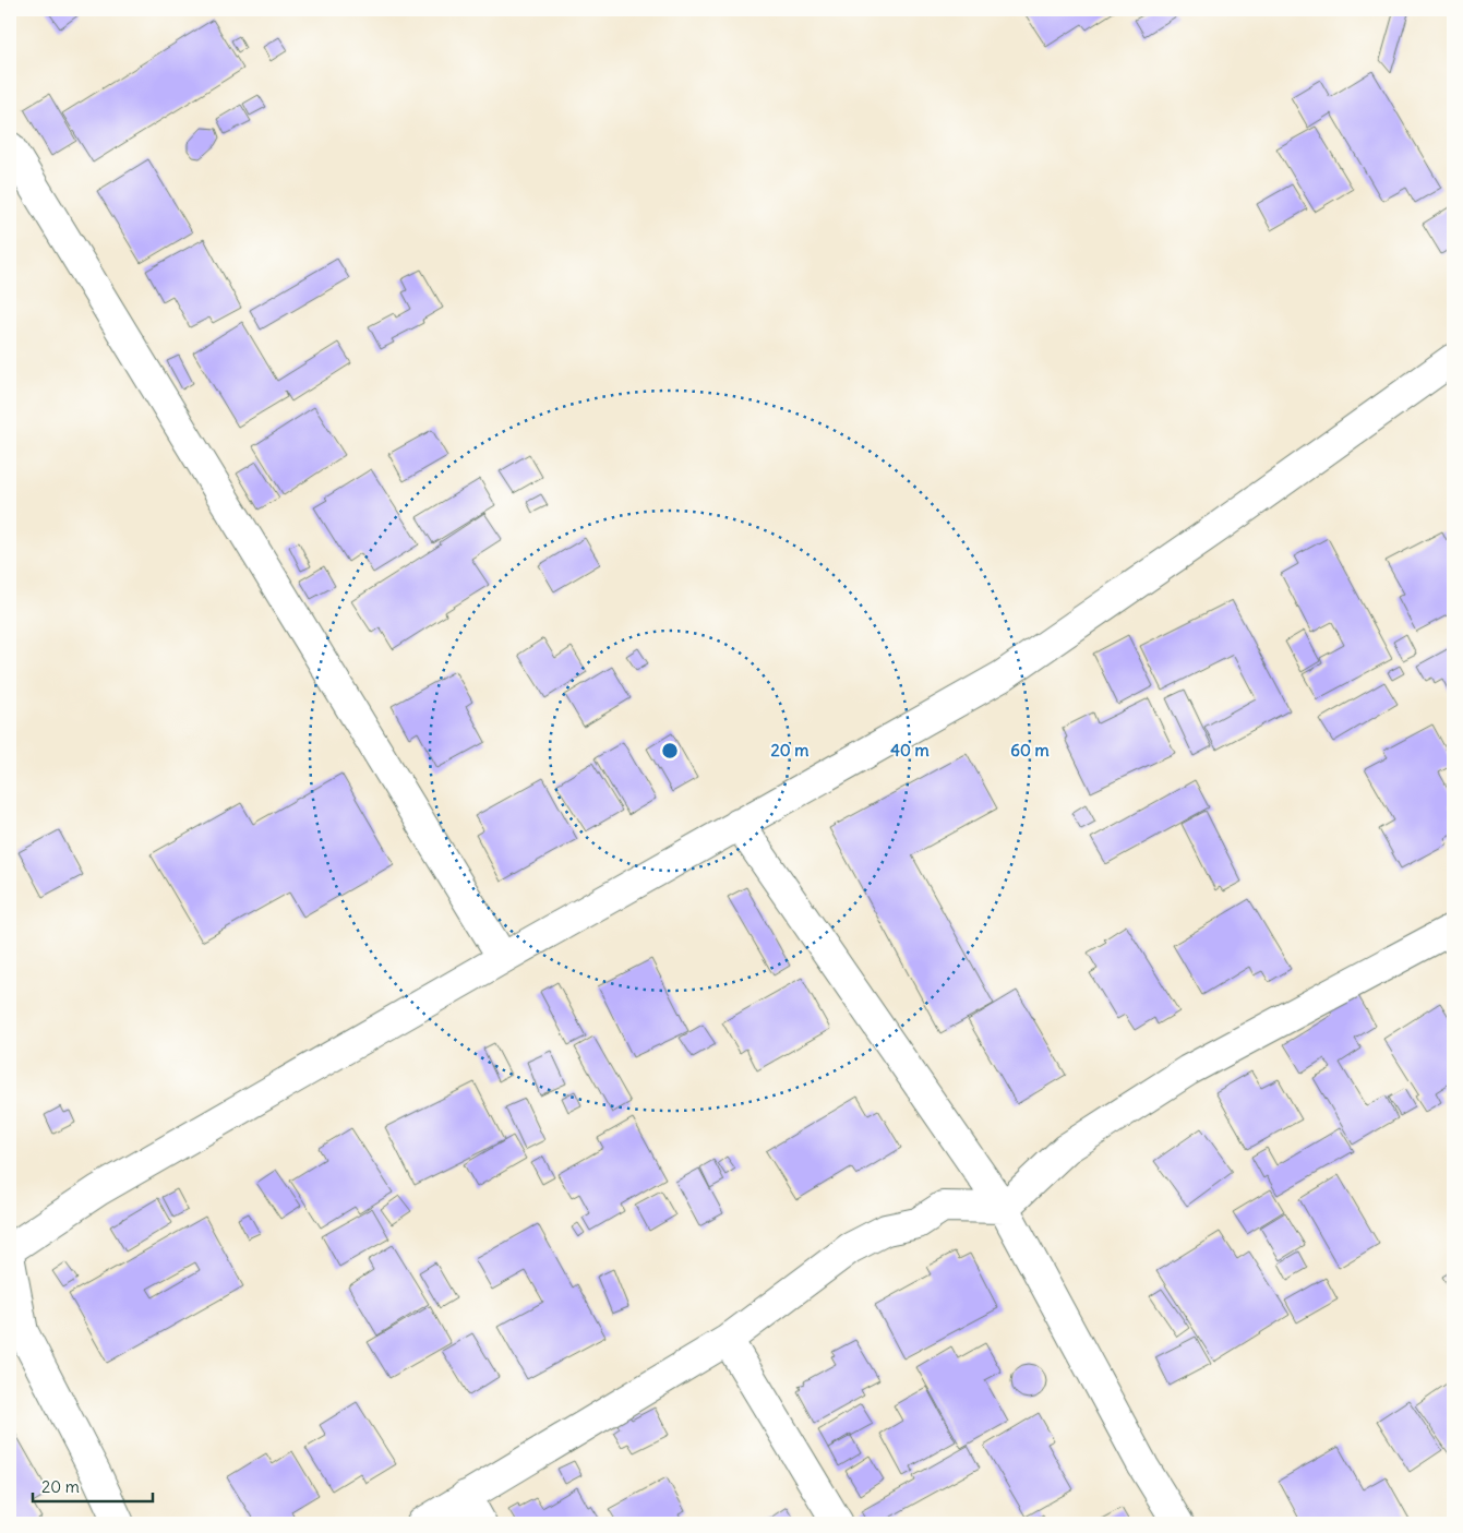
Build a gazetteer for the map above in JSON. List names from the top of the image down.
{
  "scale_bar": "20 m",
  "rings": ["20 m", "40 m", "60 m"]
}
